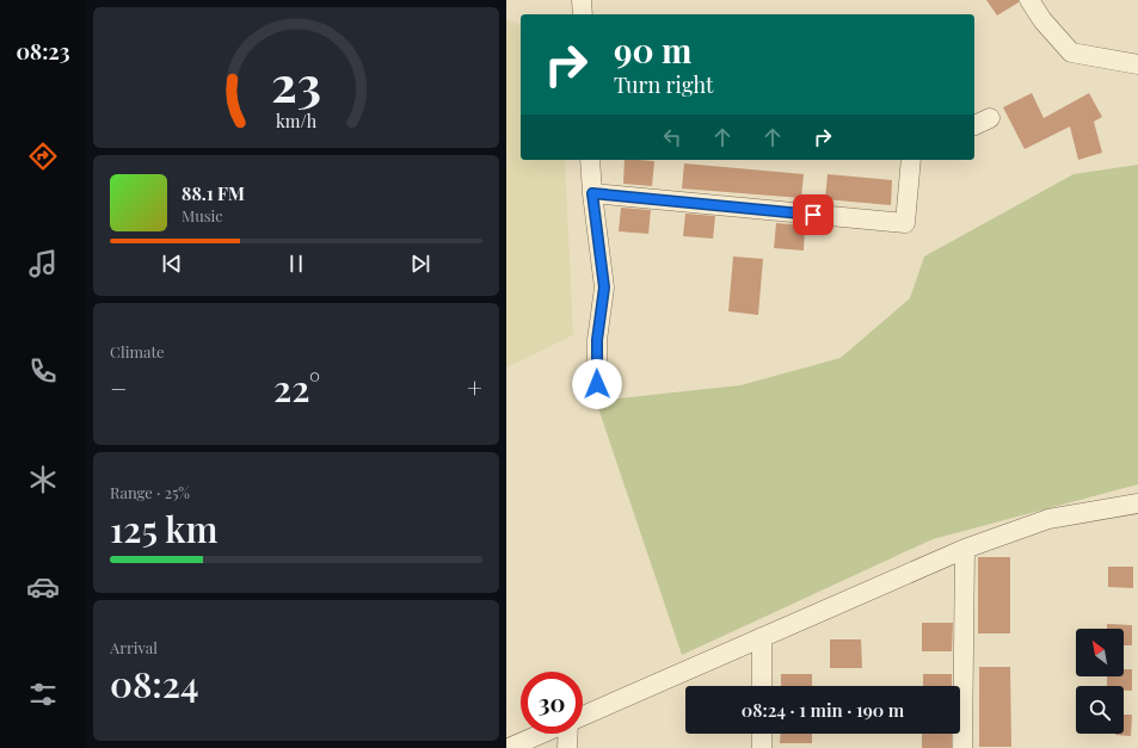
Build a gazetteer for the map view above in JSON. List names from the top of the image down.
{
  "north": "top left",
  "page": {
    "tabs": "08:23",
    "turn": ["90 m", "Turn right"],
    "song": ["88.1 FM", "Music"],
    "tile": [
      "Climate",
      ["Range · 25%", "125 km"],
      ["Arrival", "08:24"]
    ],
    "heat": ["−", "22°", "+"],
    "limit": "30",
    "trip": "08:24 · 1 min · 190 m",
    "gauge": ["23", "km/h"]
  }
}
